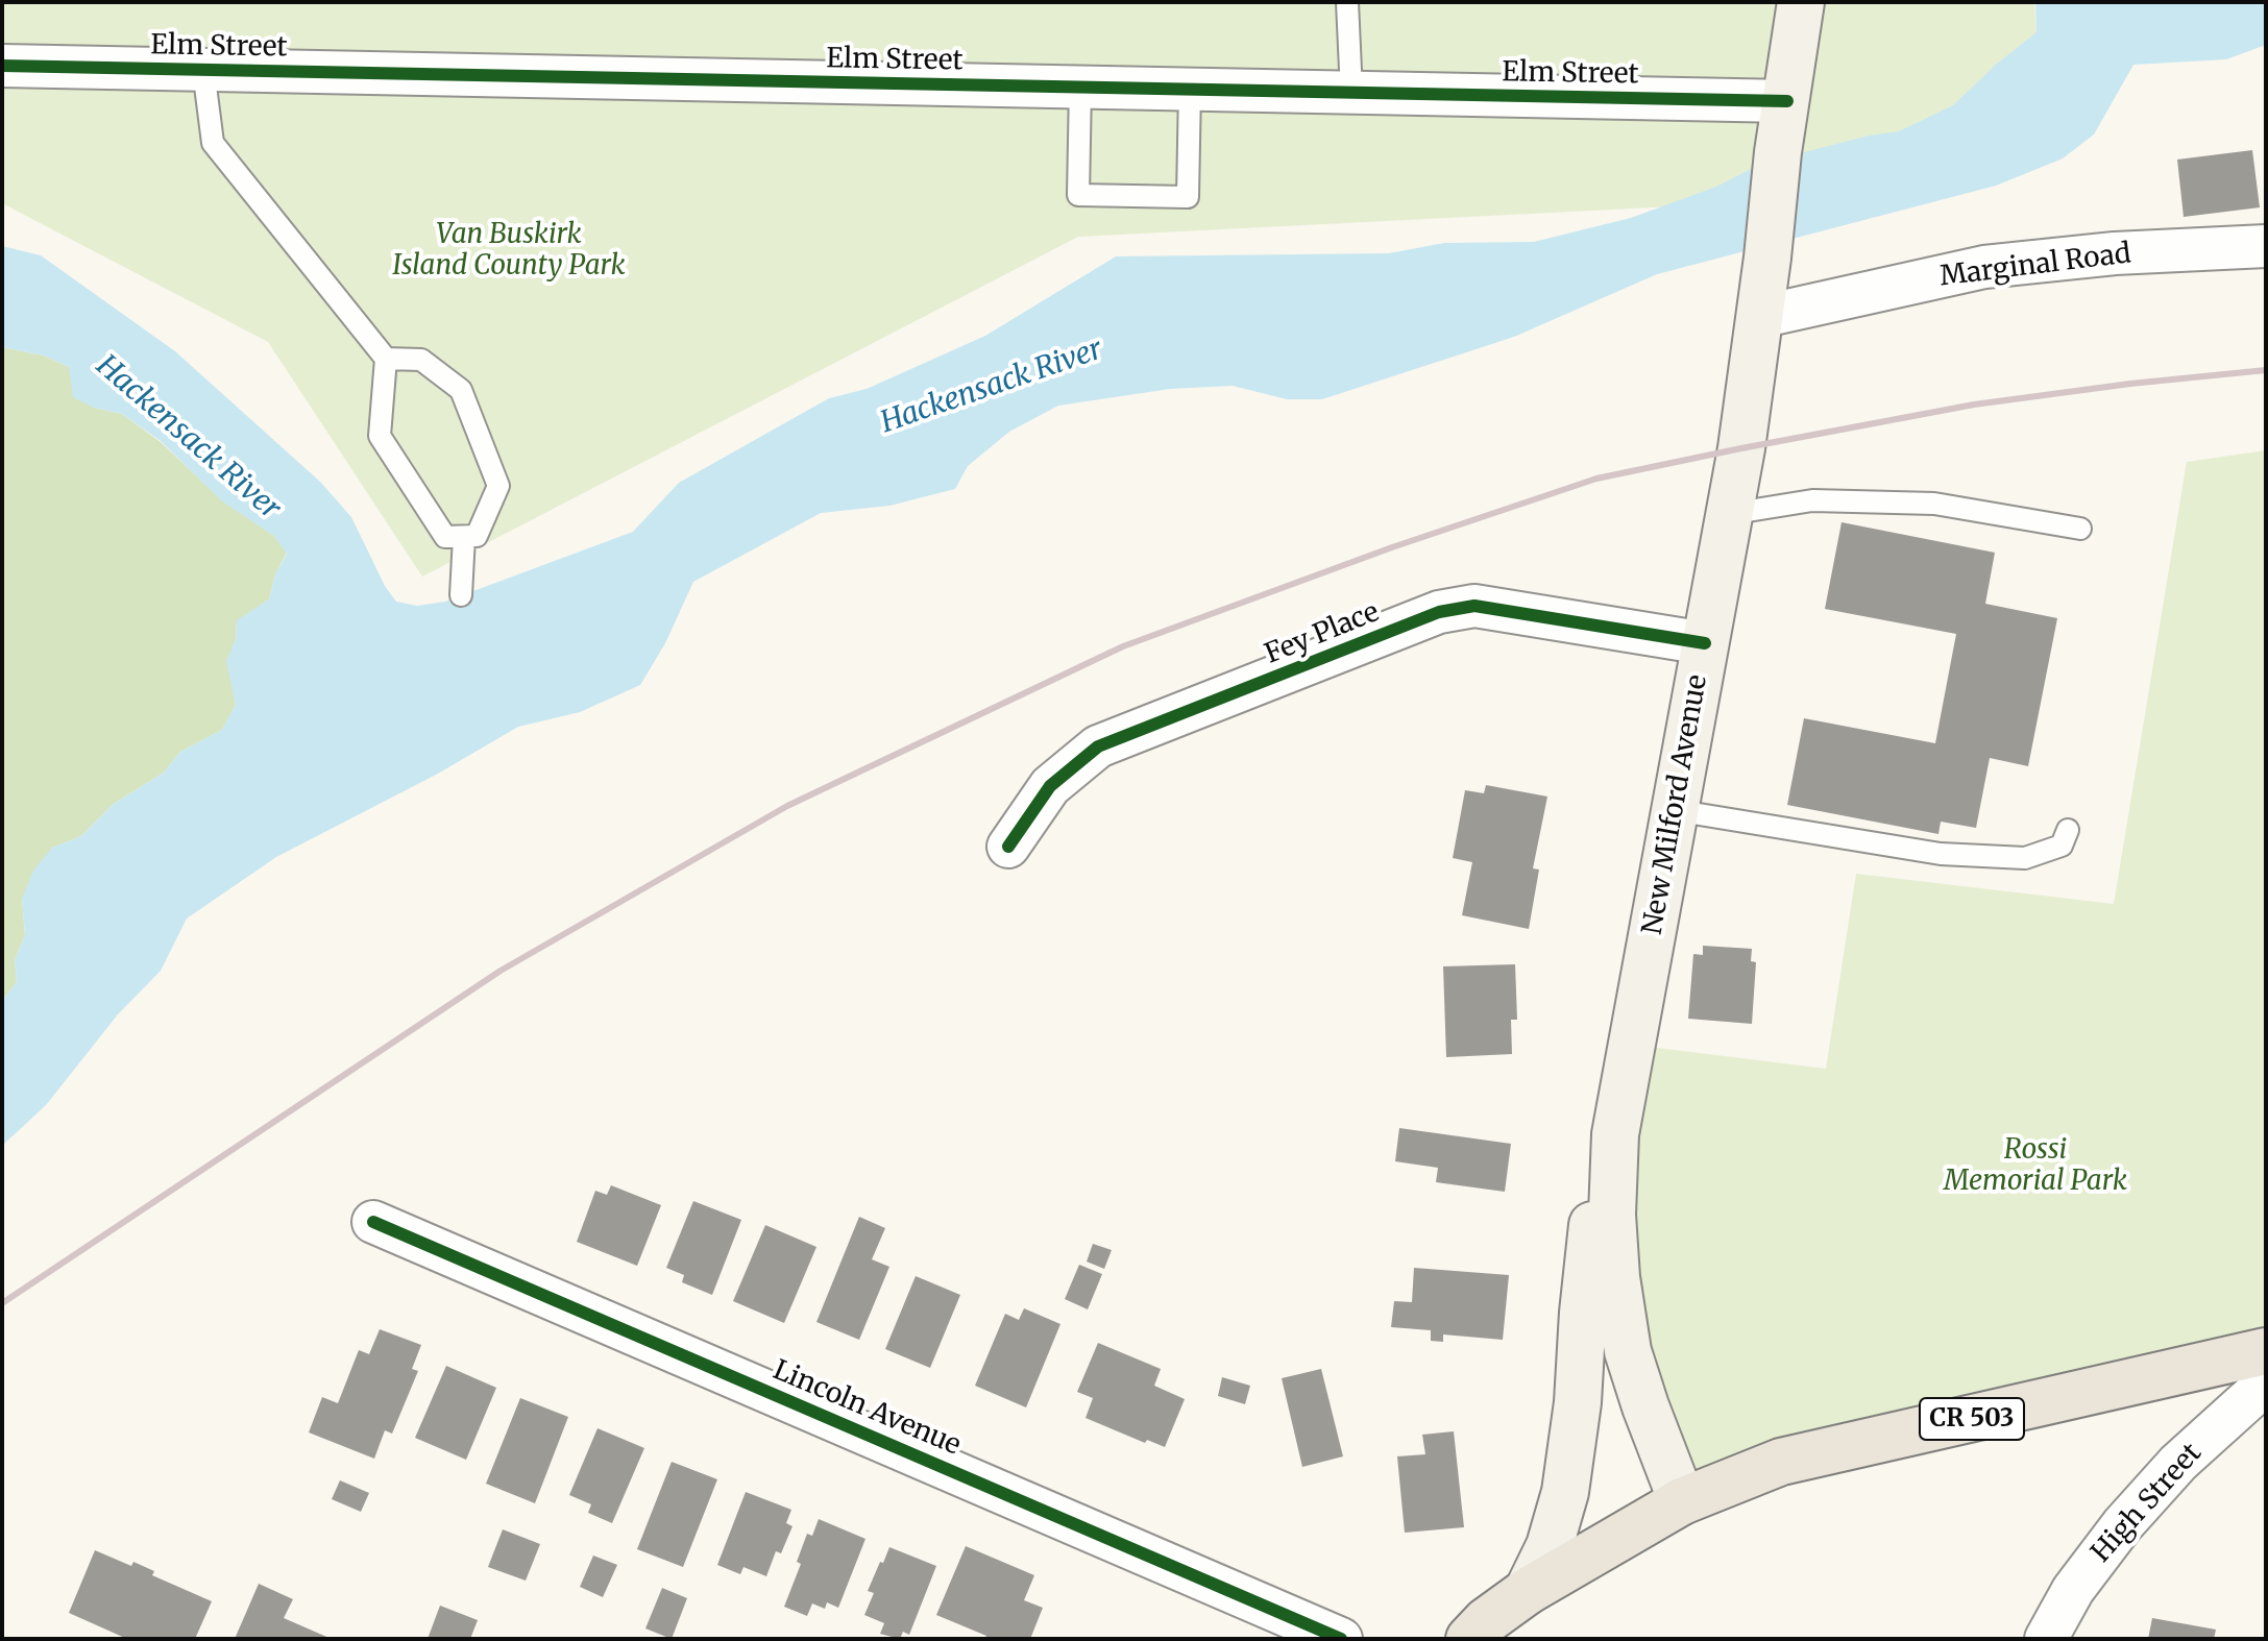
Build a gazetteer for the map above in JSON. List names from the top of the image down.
{
  "streets": {
    "main road": ["New Milford Avenue", "CR 503"],
    "street": [
      "Elm Street",
      "Marginal Road",
      "Fey Place",
      "Lincoln Avenue",
      "High Street"
    ]
  },
  "crossings": [
    ["Elm Street", "New Milford Avenue"],
    ["Marginal Road", "New Milford Avenue"],
    ["Fey Place", "New Milford Avenue"],
    ["New Milford Avenue", "CR 503"]
  ],
  "water": ["Hackensack River"],
  "parks": ["Van Buskirk Island County Park", "Rossi Memorial Park"]
}
